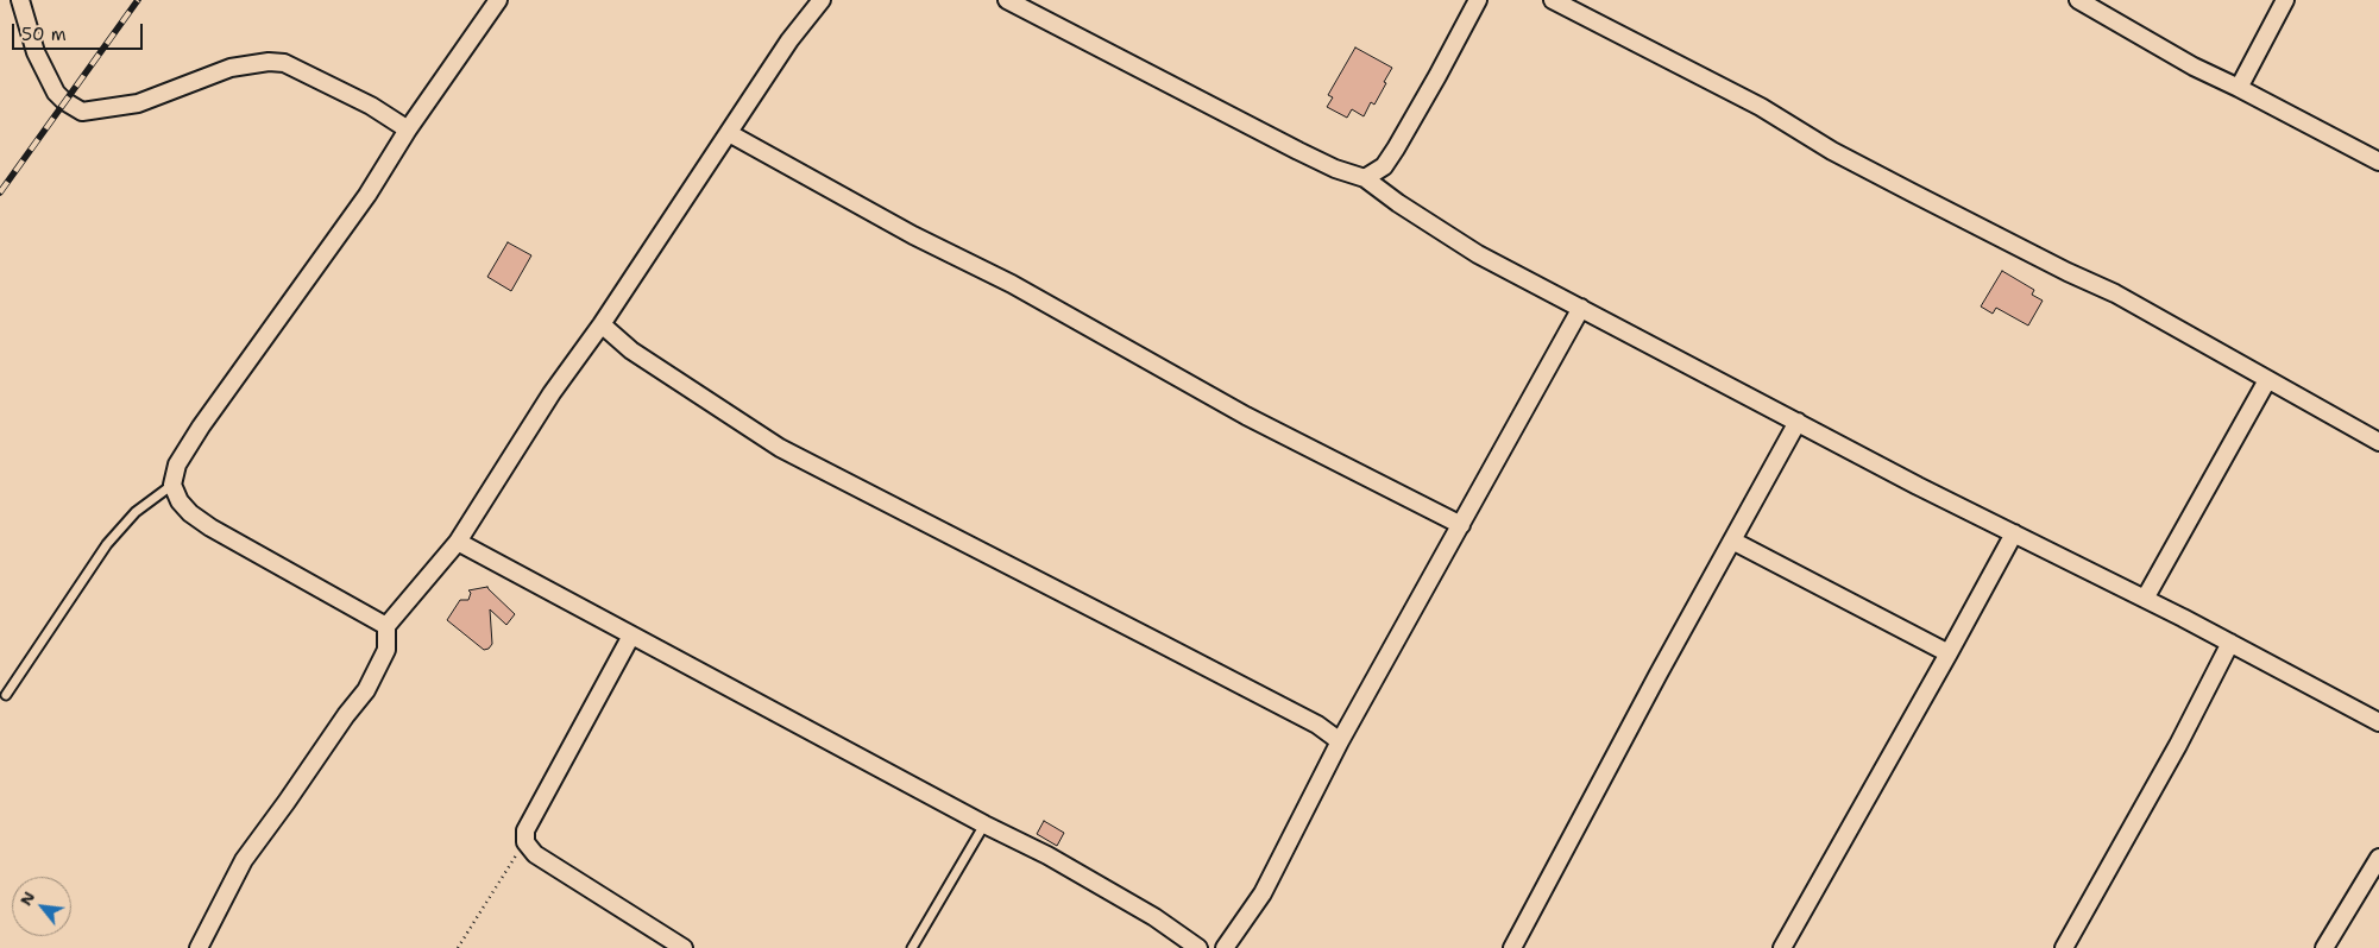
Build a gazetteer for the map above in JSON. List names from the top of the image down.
{
  "scale_bar": "50 m",
  "north": "top left"
}
